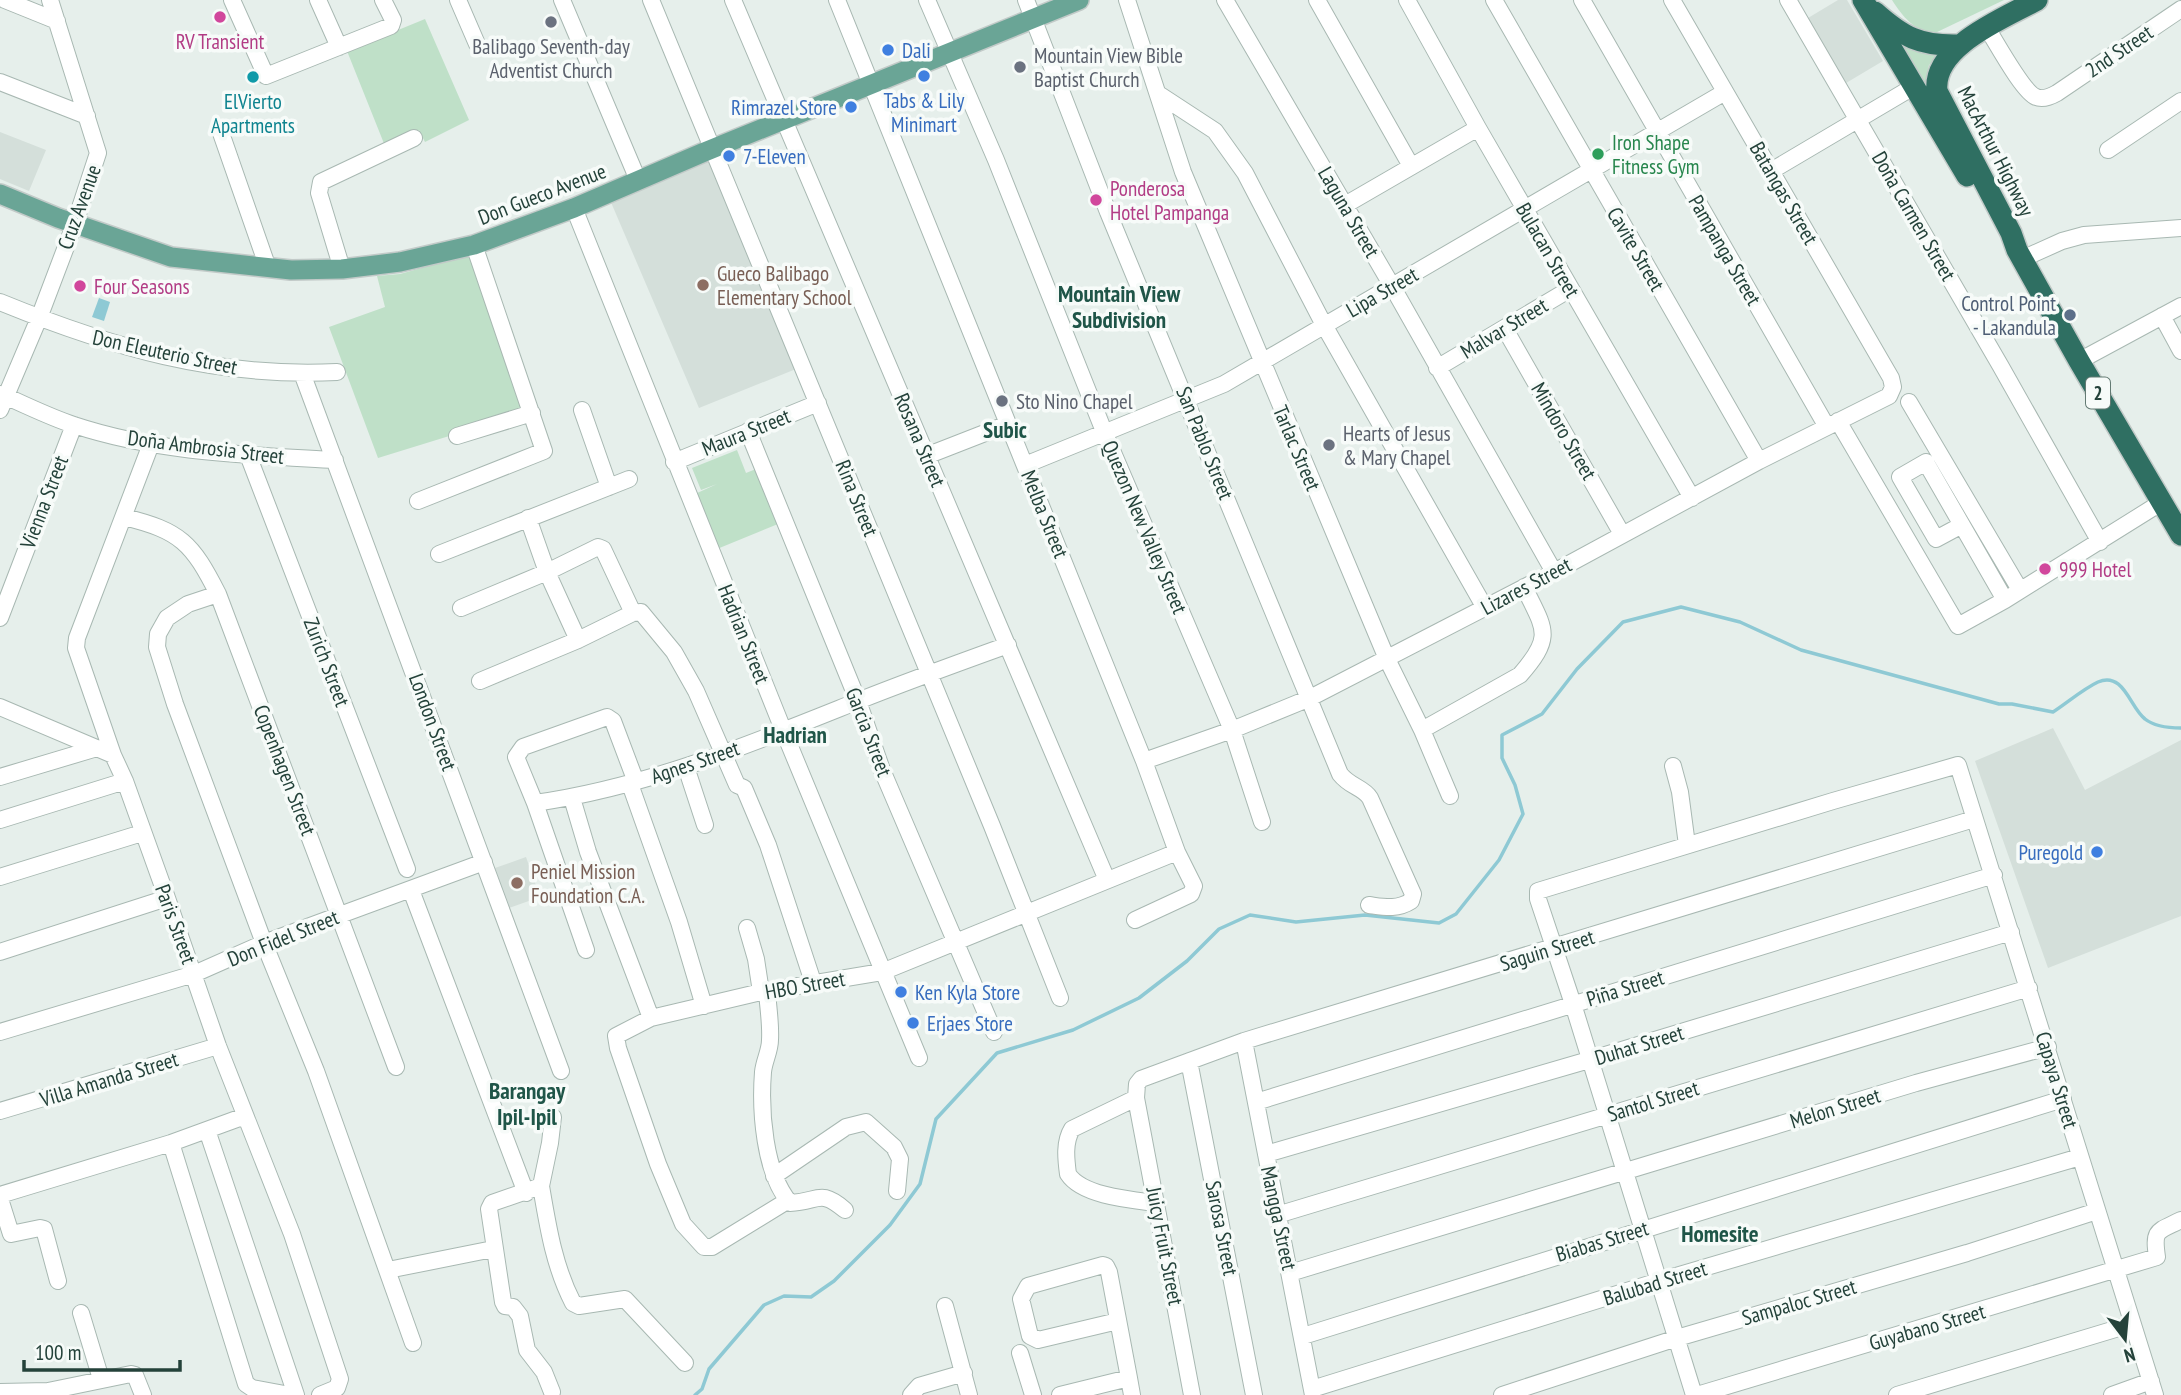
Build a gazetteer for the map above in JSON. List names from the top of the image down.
{
  "streets": {
    "highway": ["MacArthur Highway", "2"],
    "main road": ["Don Gueco Avenue"],
    "street": [
      "2nd Street",
      "Batangas Street",
      "Cruz Avenue",
      "Laguna Street",
      "Doña Carmen Street",
      "Cavite Street",
      "Bulacan Street",
      "Pampanga Street",
      "Lipa Street",
      "Malvar Street",
      "Don Eleuterio Street",
      "Mindoro Street",
      "Maura Street",
      "Rosana Street",
      "San Pablo Street",
      "Doña Ambrosia Street",
      "Tarlac Street",
      "Rina Street",
      "Vienna Street",
      "Melba Street",
      "Quezon New Valley Street",
      "Lizares Street",
      "Hadrian Street",
      "Zurich Street",
      "London Street",
      "Garcia Street",
      "Agnes Street",
      "Copenhagen Street",
      "Paris Street",
      "Don Fidel Street",
      "Saguin Street",
      "HBO Street",
      "Piña Street",
      "Duhat Street",
      "Villa Amanda Street",
      "Capaya Street",
      "Santol Street",
      "Melon Street",
      "Mangga Street",
      "Sarosa Street",
      "Biabas Street",
      "Juicy Fruit Street",
      "Balubad Street",
      "Sampaloc Street",
      "Guyabano Street"
    ]
  },
  "crossings": [
    ["2nd Street", "MacArthur Highway"],
    ["Batangas Street", "Lipa Street"],
    ["Batangas Street", "Lizares Street"],
    ["Don Gueco Avenue", "Cruz Avenue"],
    ["Don Gueco Avenue", "Rosana Street"],
    ["Don Gueco Avenue", "San Pablo Street"],
    ["Don Gueco Avenue", "Rina Street"],
    ["Don Gueco Avenue", "Melba Street"],
    ["Don Gueco Avenue", "Quezon New Valley Street"],
    ["Don Gueco Avenue", "Hadrian Street"],
    ["Cruz Avenue", "Don Eleuterio Street"],
    ["Cruz Avenue", "Doña Ambrosia Street"],
    ["Laguna Street", "Lipa Street"],
    ["Laguna Street", "Malvar Street"],
    ["Laguna Street", "Lizares Street"],
    ["Cavite Street", "Lipa Street"],
    ["Cavite Street", "Lizares Street"],
    ["Bulacan Street", "Lipa Street"],
    ["Bulacan Street", "Malvar Street"],
    ["Bulacan Street", "Lizares Street"],
    ["Pampanga Street", "Lipa Street"],
    ["Pampanga Street", "Lizares Street"],
    ["Lipa Street", "San Pablo Street"],
    ["Lipa Street", "Tarlac Street"],
    ["Lipa Street", "Melba Street"],
    ["Lipa Street", "Quezon New Valley Street"],
    ["Malvar Street", "Mindoro Street"],
    ["Don Eleuterio Street", "London Street"],
    ["Mindoro Street", "Lizares Street"],
    ["Maura Street", "Rina Street"],
    ["Maura Street", "Hadrian Street"],
    ["Maura Street", "Garcia Street"],
    ["Rosana Street", "Agnes Street"],
    ["Rosana Street", "HBO Street"],
    ["San Pablo Street", "Lizares Street"],
    ["Doña Ambrosia Street", "Vienna Street"],
    ["Doña Ambrosia Street", "Zurich Street"],
    ["Doña Ambrosia Street", "London Street"],
    ["Doña Ambrosia Street", "Paris Street"],
    ["Tarlac Street", "Lizares Street"],
    ["Rina Street", "Agnes Street"],
    ["Rina Street", "HBO Street"],
    ["Melba Street", "Lizares Street"],
    ["Melba Street", "HBO Street"],
    ["Quezon New Valley Street", "Lizares Street"],
    ["Hadrian Street", "Agnes Street"],
    ["Hadrian Street", "HBO Street"],
    ["London Street", "Don Fidel Street"],
    ["Garcia Street", "Agnes Street"],
    ["Garcia Street", "HBO Street"],
    ["Copenhagen Street", "Paris Street"],
    ["Copenhagen Street", "Don Fidel Street"],
    ["Paris Street", "Don Fidel Street"],
    ["Paris Street", "Villa Amanda Street"],
    ["Saguin Street", "Capaya Street"],
    ["Saguin Street", "Mangga Street"],
    ["Saguin Street", "Sarosa Street"],
    ["Saguin Street", "Juicy Fruit Street"],
    ["Piña Street", "Capaya Street"],
    ["Piña Street", "Mangga Street"],
    ["Duhat Street", "Capaya Street"],
    ["Duhat Street", "Mangga Street"],
    ["Capaya Street", "Santol Street"],
    ["Capaya Street", "Melon Street"],
    ["Capaya Street", "Biabas Street"],
    ["Capaya Street", "Balubad Street"],
    ["Capaya Street", "Sampaloc Street"],
    ["Capaya Street", "Guyabano Street"],
    ["Santol Street", "Mangga Street"],
    ["Melon Street", "Mangga Street"],
    ["Mangga Street", "Biabas Street"],
    ["Mangga Street", "Balubad Street"]
  ],
  "districts": [
    "Mountain View Subdivision",
    "Subic",
    "Hadrian",
    "Barangay Ipil-Ipil",
    "Homesite"
  ],
  "places": [
    "RV Transient",
    "Balibago Seventh-day Adventist Church",
    "Dali",
    "Mountain View Bible Baptist Church",
    "Tabs & Lily Minimart",
    "ElVierto Apartments",
    "Rimrazel Store",
    "Iron Shape Fitness Gym",
    "7-Eleven",
    "Ponderosa Hotel Pampanga",
    "Gueco Balibago Elementary School",
    "Four Seasons",
    "Control Point - Lakandula",
    "Sto Nino Chapel",
    "Hearts of Jesus & Mary Chapel",
    "999 Hotel",
    "Puregold",
    "Peniel Mission Foundation C.A.",
    "Ken Kyla Store",
    "Erjaes Store"
  ],
  "scale_bar": "100 m",
  "north": "bottom"
}
